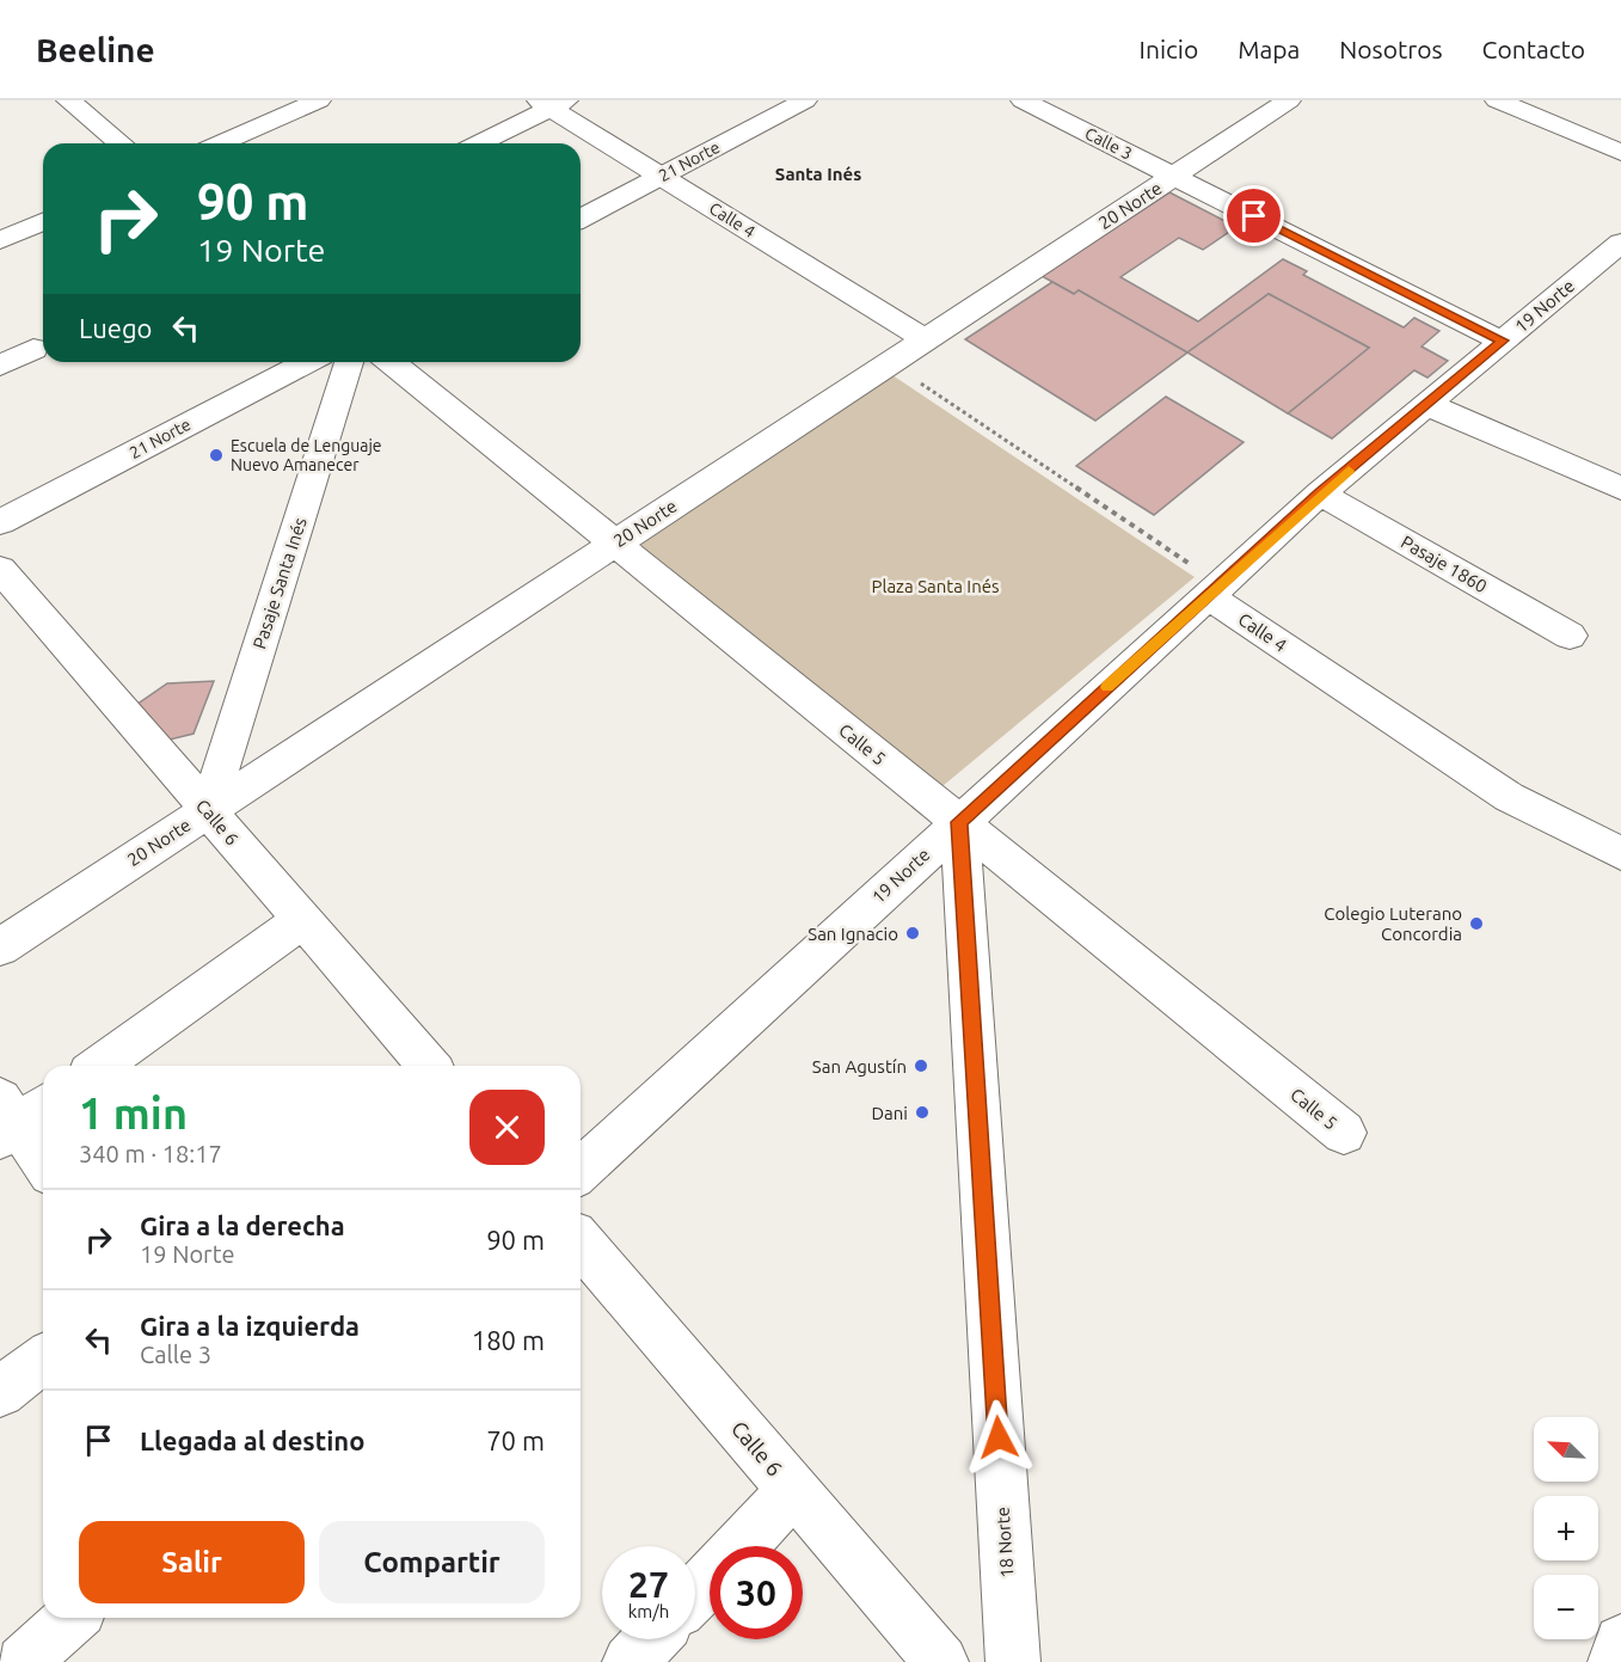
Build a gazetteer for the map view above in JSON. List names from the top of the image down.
{
  "streets": {
    "street": [
      "Calle 3",
      "21 Norte",
      "20 Norte",
      "Calle 4",
      "19 Norte",
      "Pasaje 1860",
      "Pasaje Santa Inés",
      "Calle 5",
      "Calle 6",
      "18 Norte"
    ]
  },
  "crossings": [
    ["Calle 3", "20 Norte"],
    ["Calle 3", "19 Norte"],
    ["21 Norte", "Calle 4"],
    ["20 Norte", "Calle 4"],
    ["20 Norte", "Pasaje Santa Inés"],
    ["20 Norte", "Calle 5"],
    ["20 Norte", "Calle 6"],
    ["Calle 4", "19 Norte"],
    ["19 Norte", "Pasaje 1860"],
    ["19 Norte", "Calle 5"],
    ["19 Norte", "18 Norte"],
    ["Pasaje Santa Inés", "Calle 6"],
    ["Calle 5", "18 Norte"]
  ],
  "districts": ["Santa Inés"],
  "parks": ["Plaza Santa Inés"],
  "places": [
    "Escuela de Lenguaje Nuevo Amanecer",
    "Colegio Luterano Concordia",
    "San Ignacio",
    "San Agustín",
    "Dani"
  ],
  "north": "top left",
  "page": {
    "header": "Beeline",
    "nav": [
      "Inicio",
      "Mapa",
      "Nosotros",
      "Contacto"
    ],
    "turn": ["90 m", "19 Norte"],
    "then": "Luego",
    "heading": ["1 min", "340 m · 18:17"],
    "list": [
      {
        "name": "Gira a la derecha",
        "note": "19 Norte",
        "value": "90 m"
      },
      {
        "name": "Gira a la izquierda",
        "note": "Calle 3",
        "value": "180 m"
      },
      {
        "name": "Llegada al destino",
        "value": "70 m"
      }
    ],
    "map_buttons": ["+", "−"],
    "buttons": ["Salir", "Compartir"],
    "speed": "27 km/h",
    "limit": "30"
  }
}
